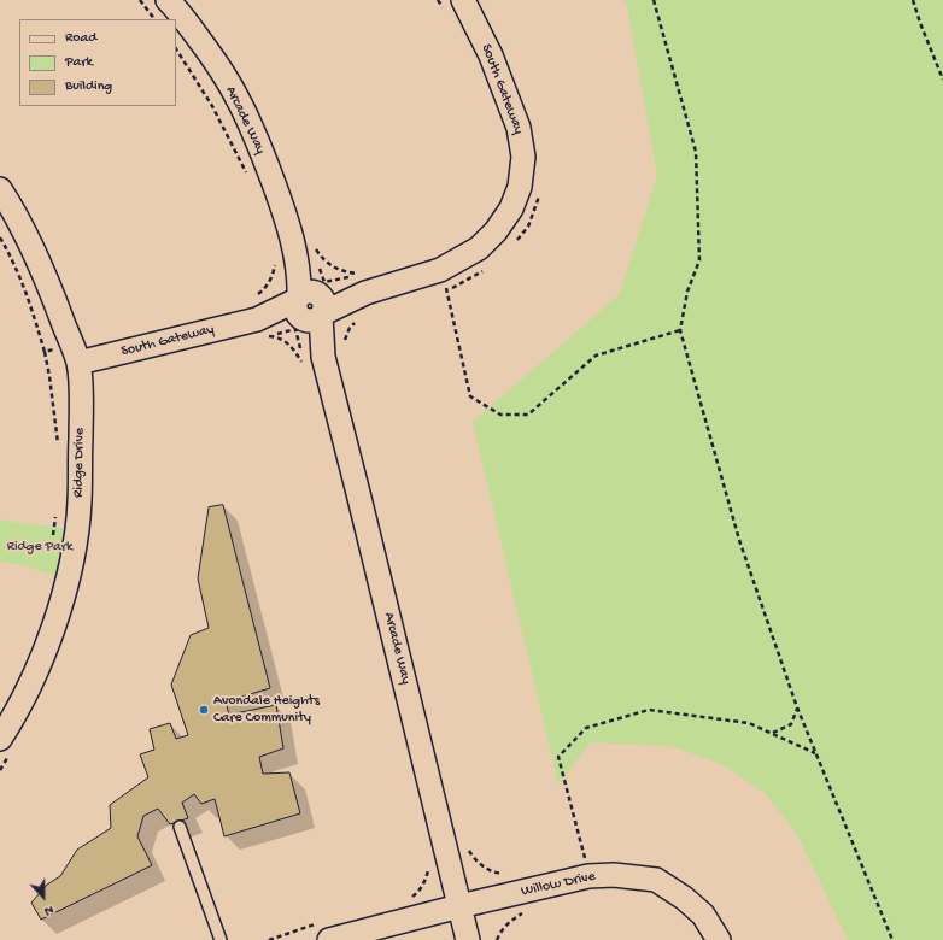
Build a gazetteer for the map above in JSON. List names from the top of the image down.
{
  "streets": {
    "street": [
      "South Gateway",
      "Arcade Way",
      "Ridge Drive",
      "Willow Drive"
    ]
  },
  "crossings": [
    ["South Gateway", "Arcade Way"],
    ["South Gateway", "Ridge Drive"],
    ["Arcade Way", "Willow Drive"]
  ],
  "parks": ["Ridge Park"],
  "places": ["Avondale Heights Care Community"],
  "legend": ["Road", "Park", "Building"],
  "north": "bottom"
}
